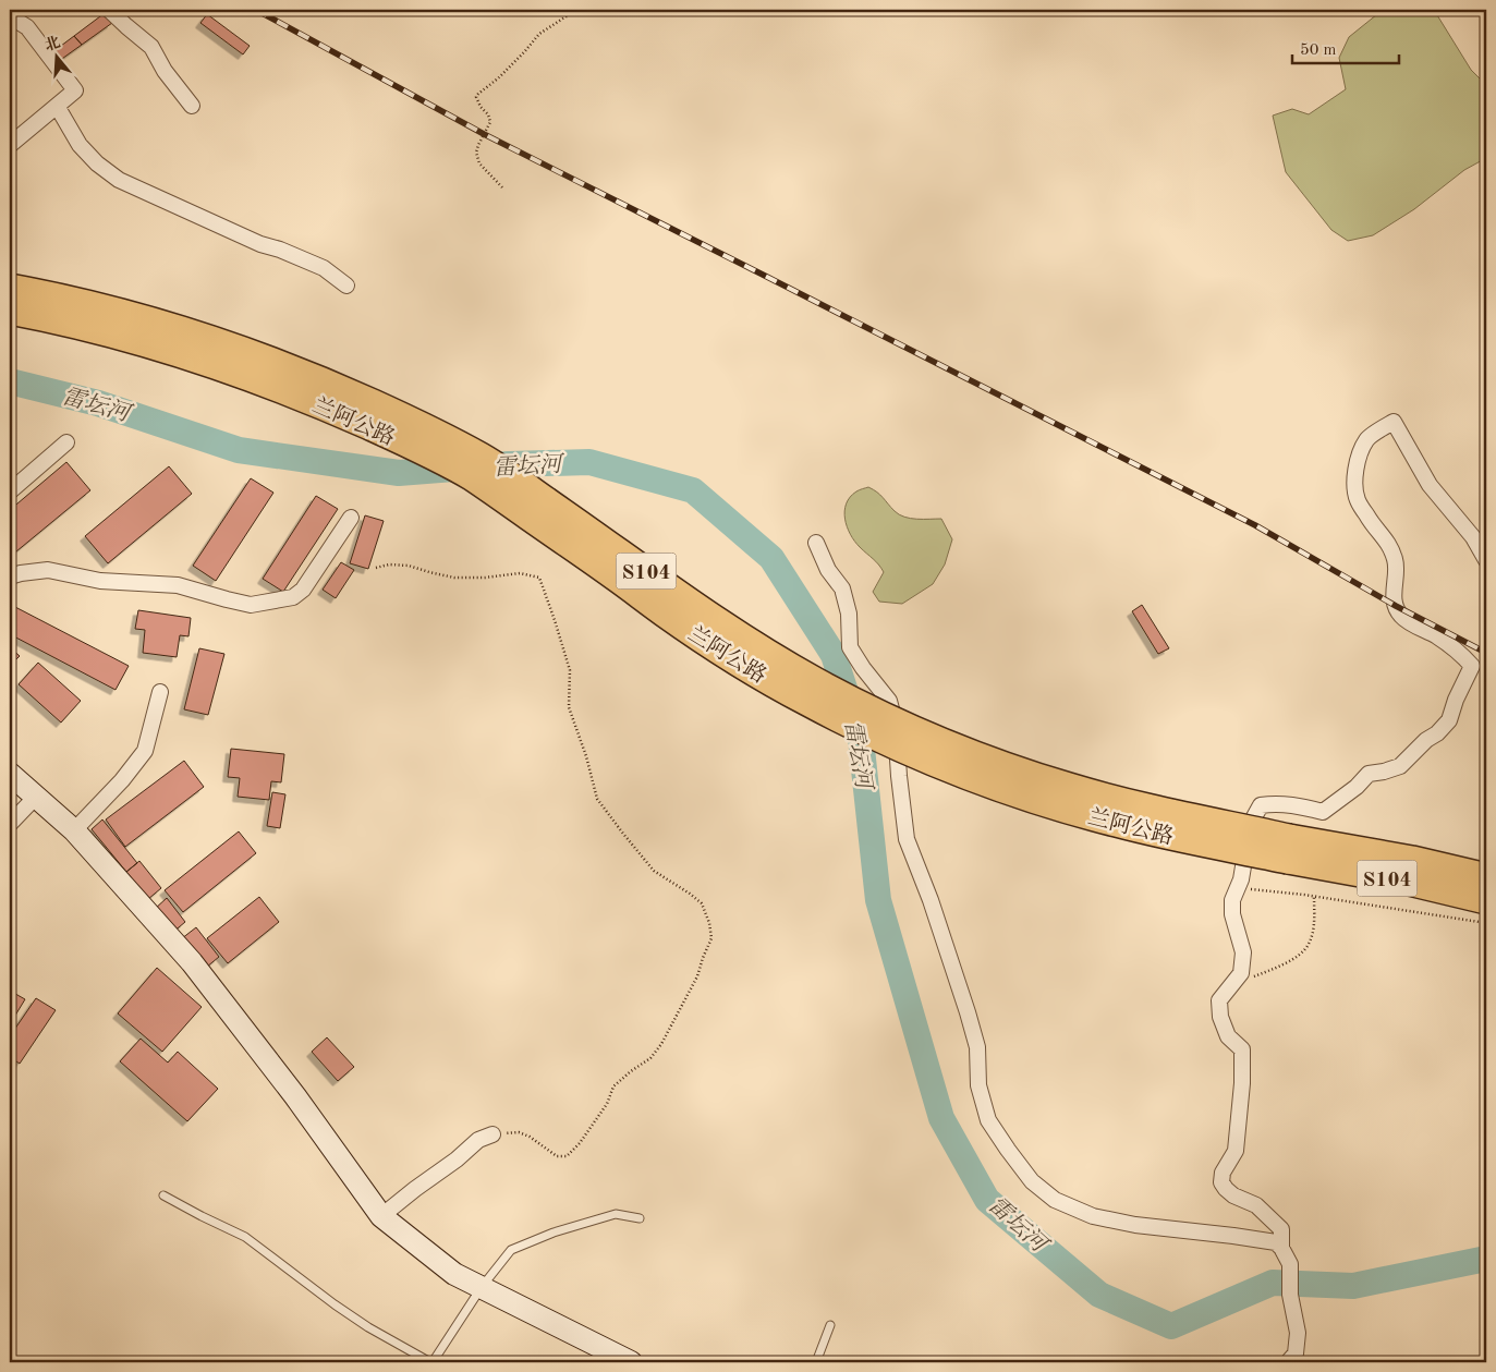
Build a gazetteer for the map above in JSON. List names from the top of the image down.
{
  "streets": {
    "highway": ["兰阿公路", "S104"]
  },
  "water": ["雷坛河"],
  "scale_bar": "50 m",
  "north": "top"
}
